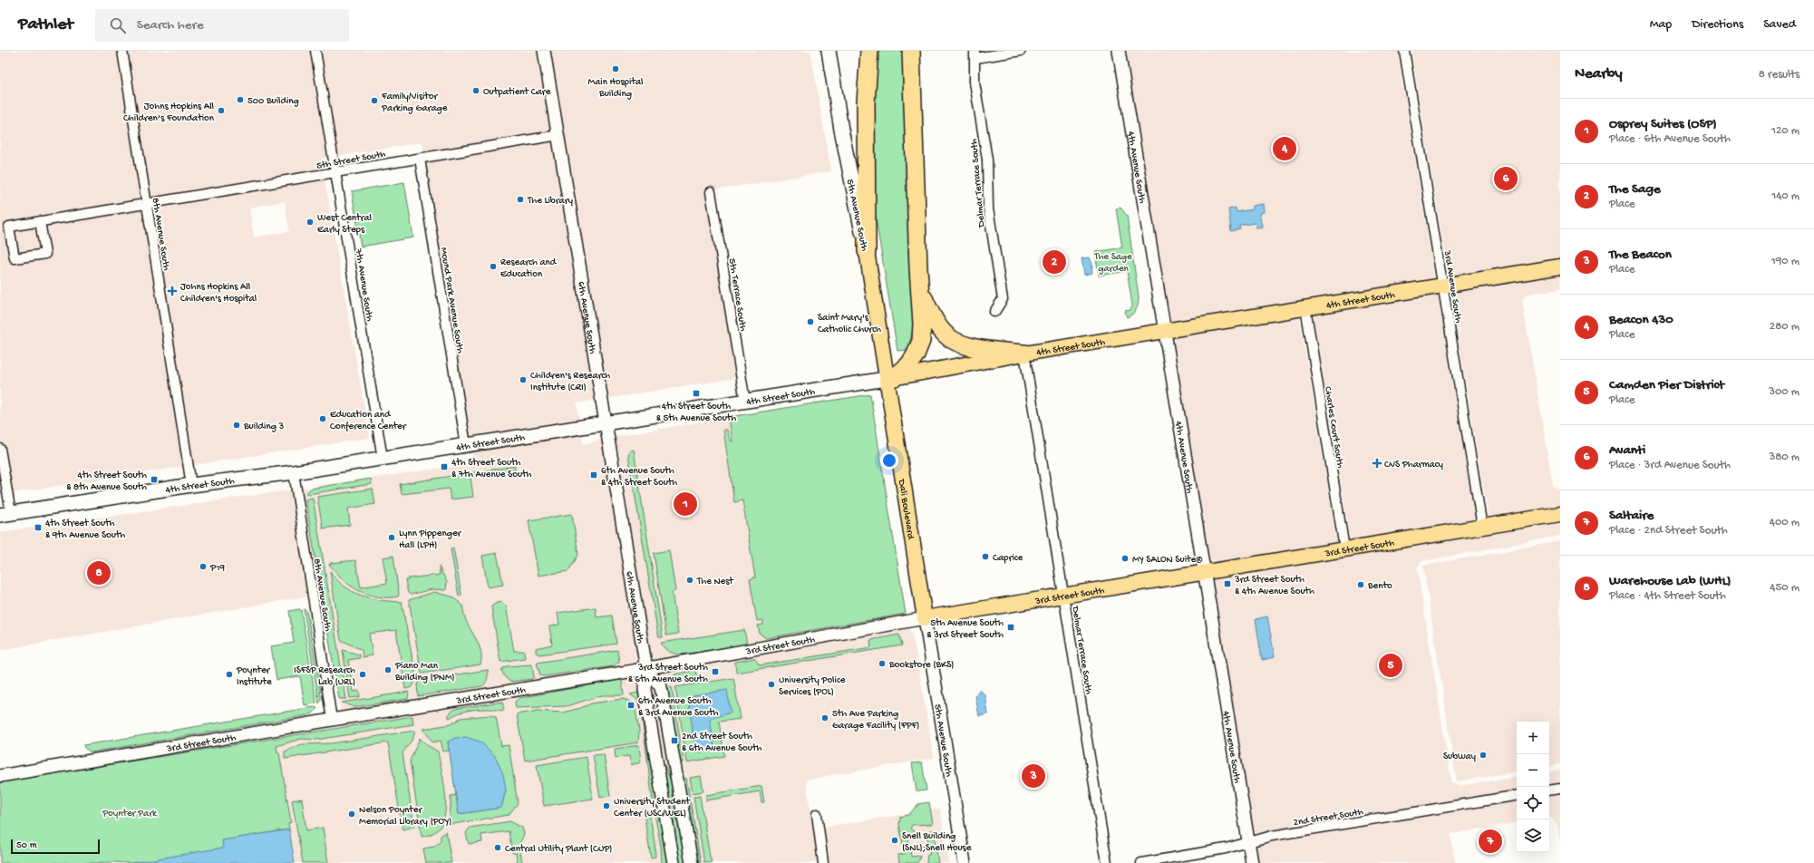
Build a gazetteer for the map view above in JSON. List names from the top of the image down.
{
  "streets": {
    "main road": [
      "5th Avenue South",
      "4th Street South",
      "Dali Boulevard",
      "3rd Street South"
    ],
    "street": [
      "5th Street South",
      "4th Avenue South",
      "Delmar Terrace South",
      "8th Avenue South",
      "7th Avenue South",
      "3rd Avenue South",
      "5th Terrace South",
      "Mound Park Avenue South",
      "6th Avenue South",
      "Charles Court South",
      "2nd Street South"
    ]
  },
  "crossings": [
    ["5th Street South", "8th Avenue South"],
    ["5th Street South", "7th Avenue South"],
    ["5th Street South", "Mound Park Avenue South"],
    ["5th Street South", "6th Avenue South"],
    ["4th Avenue South", "4th Street South"],
    ["4th Avenue South", "3rd Street South"],
    ["4th Avenue South", "2nd Street South"],
    ["Delmar Terrace South", "4th Street South"],
    ["Delmar Terrace South", "3rd Street South"],
    ["5th Avenue South", "4th Street South"],
    ["5th Avenue South", "Dali Boulevard"],
    ["5th Avenue South", "3rd Street South"],
    ["8th Avenue South", "4th Street South"],
    ["8th Avenue South", "3rd Street South"],
    ["7th Avenue South", "4th Street South"],
    ["3rd Avenue South", "4th Street South"],
    ["3rd Avenue South", "3rd Street South"],
    ["5th Terrace South", "4th Street South"],
    ["4th Street South", "Mound Park Avenue South"],
    ["4th Street South", "6th Avenue South"],
    ["4th Street South", "Charles Court South"],
    ["4th Street South", "Dali Boulevard"],
    ["6th Avenue South", "3rd Street South"],
    ["Charles Court South", "3rd Street South"],
    ["Dali Boulevard", "3rd Street South"]
  ],
  "parks": ["The Sage garden", "Poynter Park"],
  "places": {
    "other": [
      "Main Hospital Building",
      "Outpatient Care",
      "500 Building",
      "Family/Visitor Parking Garage",
      "Johns Hopkins All Children’s Foundation",
      "The Library",
      "West Central Early Steps",
      "Research and Education",
      "Saint Mary's Catholic Church",
      "Children's Research Institute (CRI)",
      "Education and Conference Center",
      "Building 3",
      "Lynn Pippenger Hall (LPH)",
      "Caprice",
      "MY SALON Suite®",
      "P19",
      "The Nest",
      "Bento",
      "Bookstore (BKS)",
      "Piano Man Building (PNM)",
      "Poynter Institute",
      "ISFSP Research Lab (URL)",
      "University Police Services (POL)",
      "5th Ave Parking Garage Facility (FPF)",
      "Subway",
      "University Student Center (USC/WEL)",
      "Nelson Poynter Memorial Library (POY)",
      "Snell Building (SNL);Snell House",
      "Central Utility Plant (CUP)"
    ],
    "health": ["Johns Hopkins All Children's Hospital", "CVS Pharmacy"],
    "transit": [
      "4th Street South & 5th Avenue South",
      "4th Street South & 7th Avenue South",
      "6th Avenue South & 4th Street South",
      "4th Street South & 8th Avenue South",
      "4th Street South & 9th Avenue South",
      "3rd Street South & 4th Avenue South",
      "5th Avenue South & 3rd Street South",
      "3rd Street South & 6th Avenue South",
      "6th Avenue South & 3rd Avenue South",
      "2nd Street South & 6th Avenue South"
    ]
  },
  "scale_bar": "50 m",
  "page": {
    "header": "Pathlet",
    "search": "Search here",
    "nav": ["Map", "Directions", "Saved"],
    "heading": ["Nearby", "8 results"],
    "list": [
      {
        "mark": "1",
        "name": "Osprey Suites (OSP)",
        "note": "Place · 6th Avenue South",
        "value": "120 m"
      },
      {
        "mark": "2",
        "name": "The Sage",
        "note": "Place",
        "value": "140 m"
      },
      {
        "mark": "3",
        "name": "The Beacon",
        "note": "Place",
        "value": "190 m"
      },
      {
        "mark": "4",
        "name": "Beacon 430",
        "note": "Place",
        "value": "280 m"
      },
      {
        "mark": "5",
        "name": "Camden Pier District",
        "note": "Place",
        "value": "300 m"
      },
      {
        "mark": "6",
        "name": "Avanti",
        "note": "Place · 3rd Avenue South",
        "value": "380 m"
      },
      {
        "mark": "7",
        "name": "Saltaire",
        "note": "Place · 2nd Street South",
        "value": "400 m"
      },
      {
        "mark": "8",
        "name": "Warehouse Lab (WHL)",
        "note": "Place · 4th Street South",
        "value": "450 m"
      }
    ],
    "pins": [
      "4",
      "6",
      "2",
      "1",
      "8",
      "5",
      "3",
      "7"
    ],
    "map_buttons": ["+", "−"],
    "scale": "50 m"
  }
}
